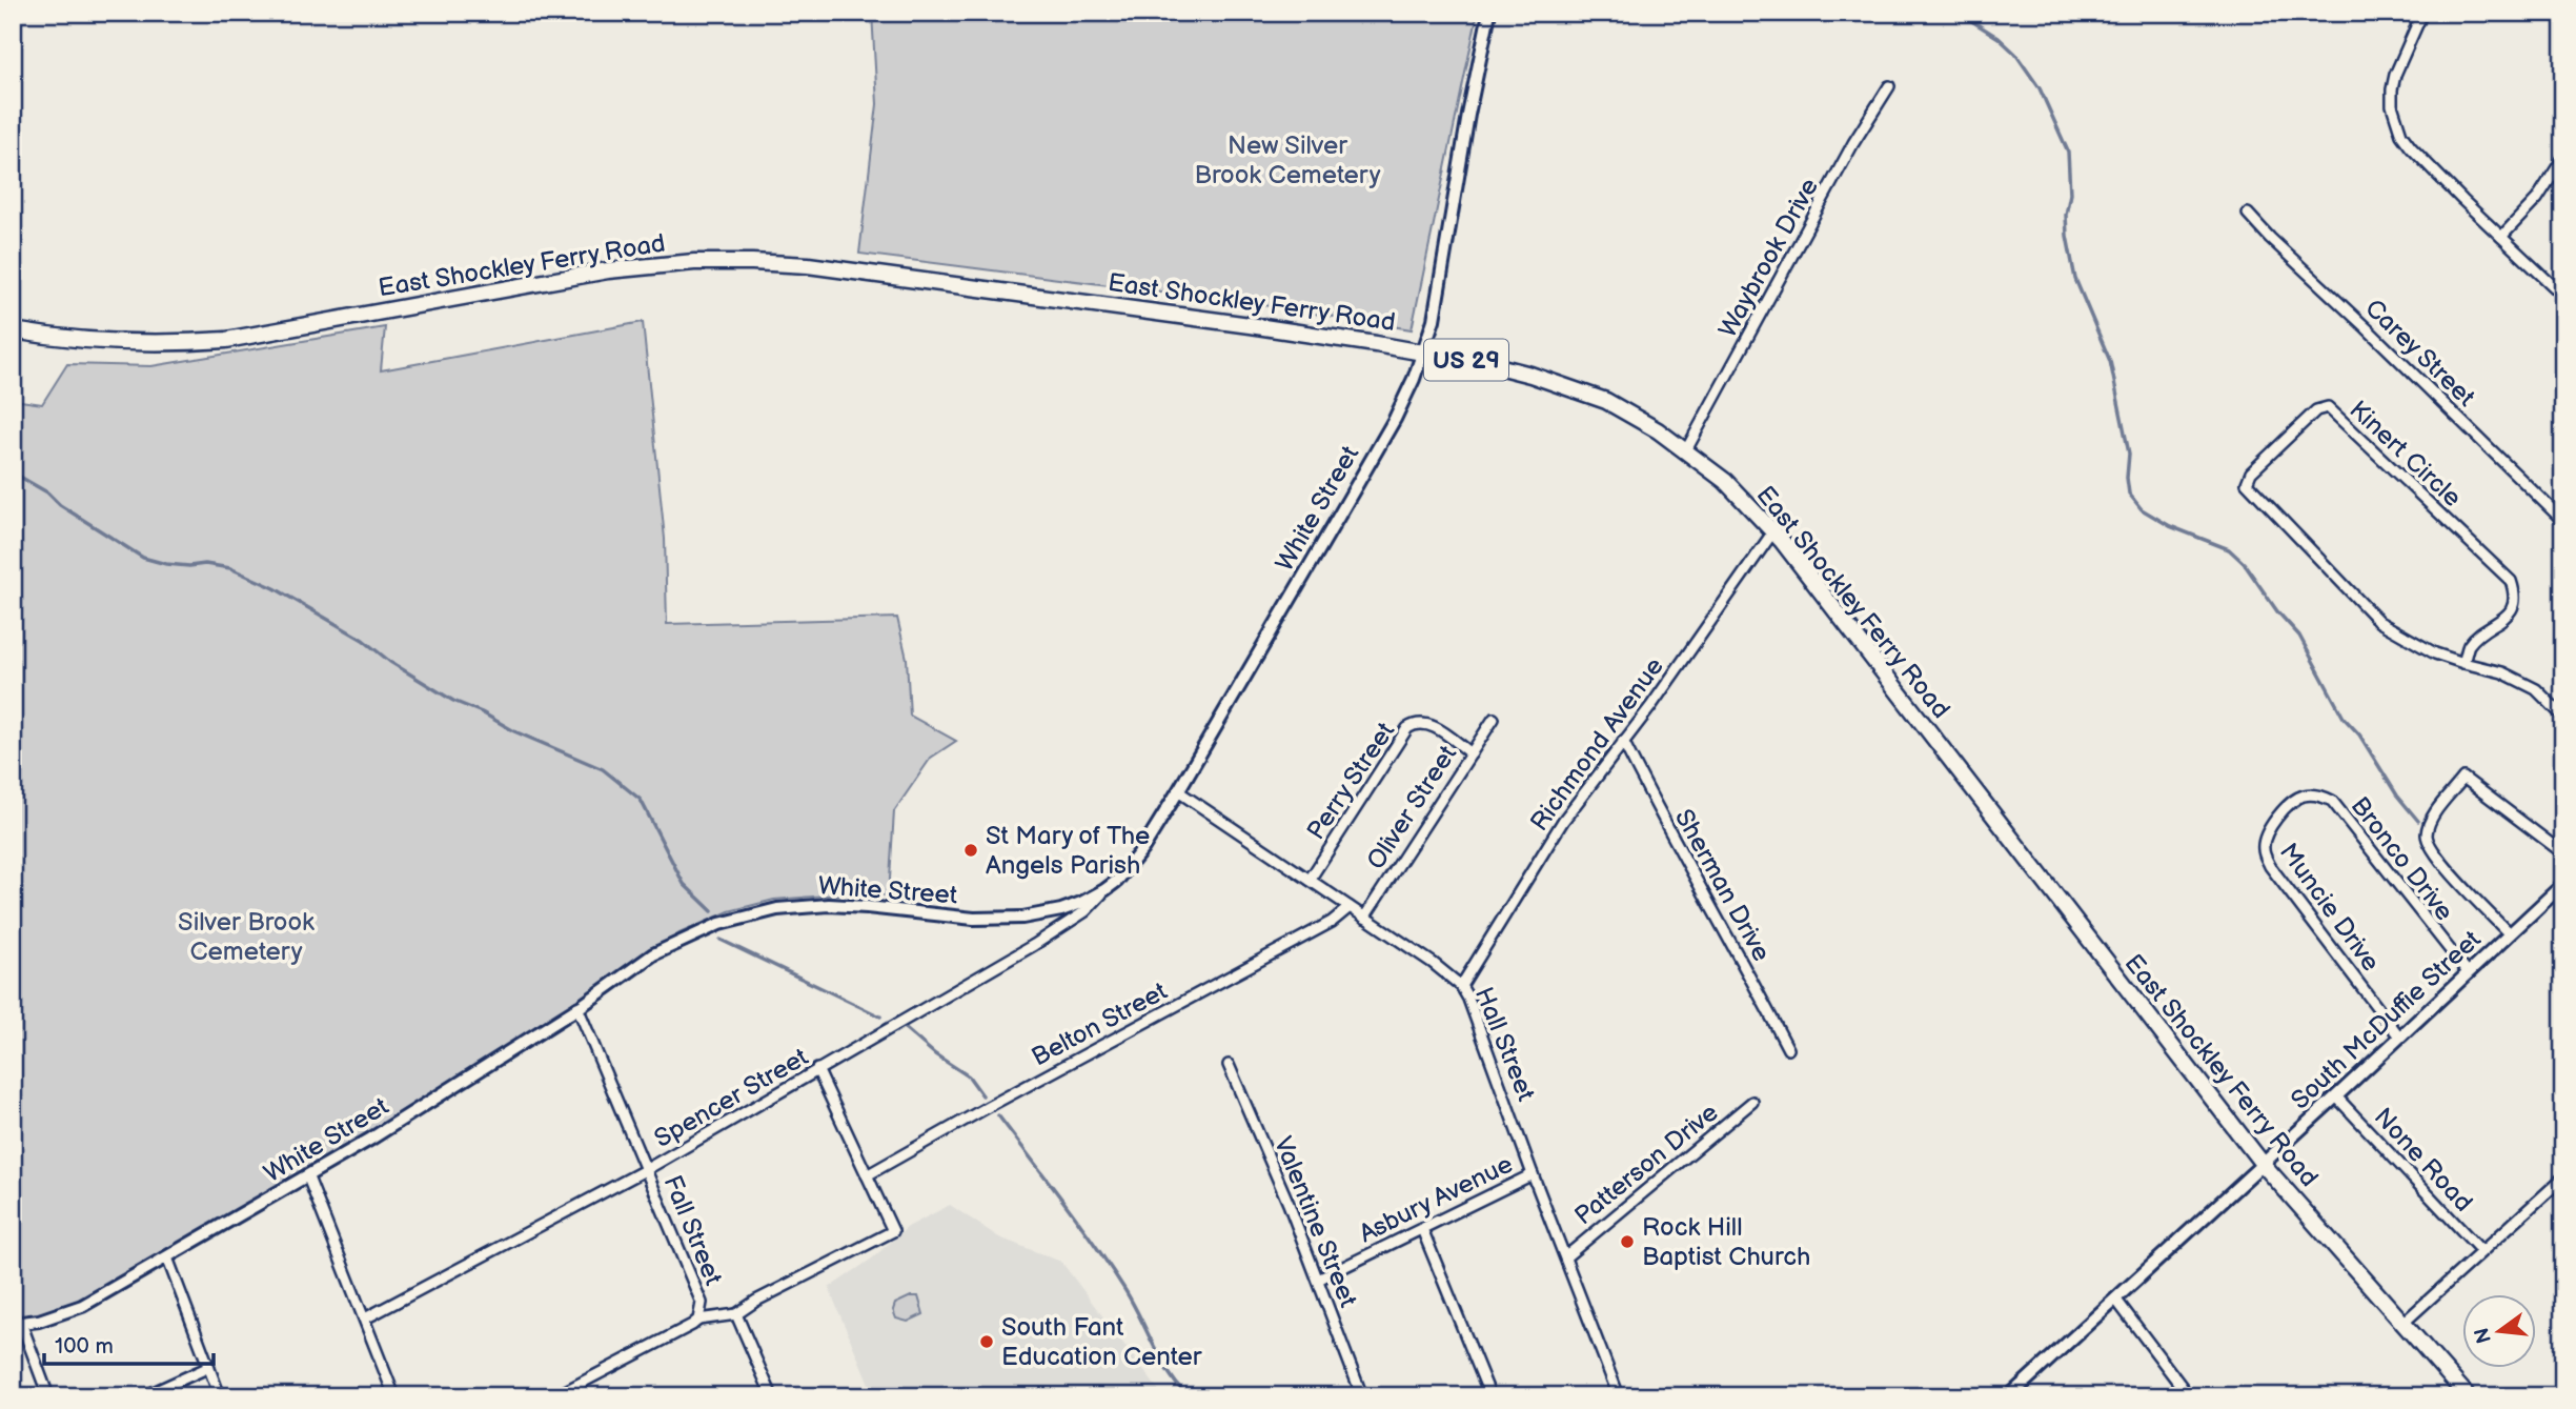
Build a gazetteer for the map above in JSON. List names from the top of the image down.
{
  "streets": {
    "highway": ["East Shockley Ferry Road", "US 29"],
    "street": [
      "Waybrook Drive",
      "Carey Street",
      "Kinert Circle",
      "White Street",
      "Richmond Avenue",
      "Perry Street",
      "Oliver Street",
      "Bronco Drive",
      "Sherman Drive",
      "Muncie Drive",
      "South McDuffie Street",
      "Belton Street",
      "Hall Street",
      "Spencer Street",
      "None Road",
      "Patterson Drive",
      "Asbury Avenue",
      "Valentine Street",
      "Fall Street"
    ]
  },
  "crossings": [
    ["Waybrook Drive", "East Shockley Ferry Road"],
    ["East Shockley Ferry Road", "White Street"],
    ["East Shockley Ferry Road", "Richmond Avenue"],
    ["East Shockley Ferry Road", "South McDuffie Street"],
    ["White Street", "Hall Street"],
    ["White Street", "Spencer Street"],
    ["White Street", "Fall Street"],
    ["Richmond Avenue", "Sherman Drive"],
    ["Richmond Avenue", "Hall Street"],
    ["Perry Street", "Oliver Street"],
    ["Perry Street", "Hall Street"],
    ["Oliver Street", "Hall Street"],
    ["Bronco Drive", "Muncie Drive"],
    ["Bronco Drive", "South McDuffie Street"],
    ["Muncie Drive", "South McDuffie Street"],
    ["South McDuffie Street", "None Road"],
    ["Belton Street", "Hall Street"],
    ["Hall Street", "Patterson Drive"],
    ["Hall Street", "Asbury Avenue"],
    ["Spencer Street", "Fall Street"],
    ["Asbury Avenue", "Valentine Street"]
  ],
  "parks": ["New Silver Brook Cemetery", "Silver Brook Cemetery"],
  "places": ["St Mary of The Angels Parish", "Rock Hill Baptist Church", "South Fant Education Center"],
  "scale_bar": "100 m",
  "north": "left"
}
